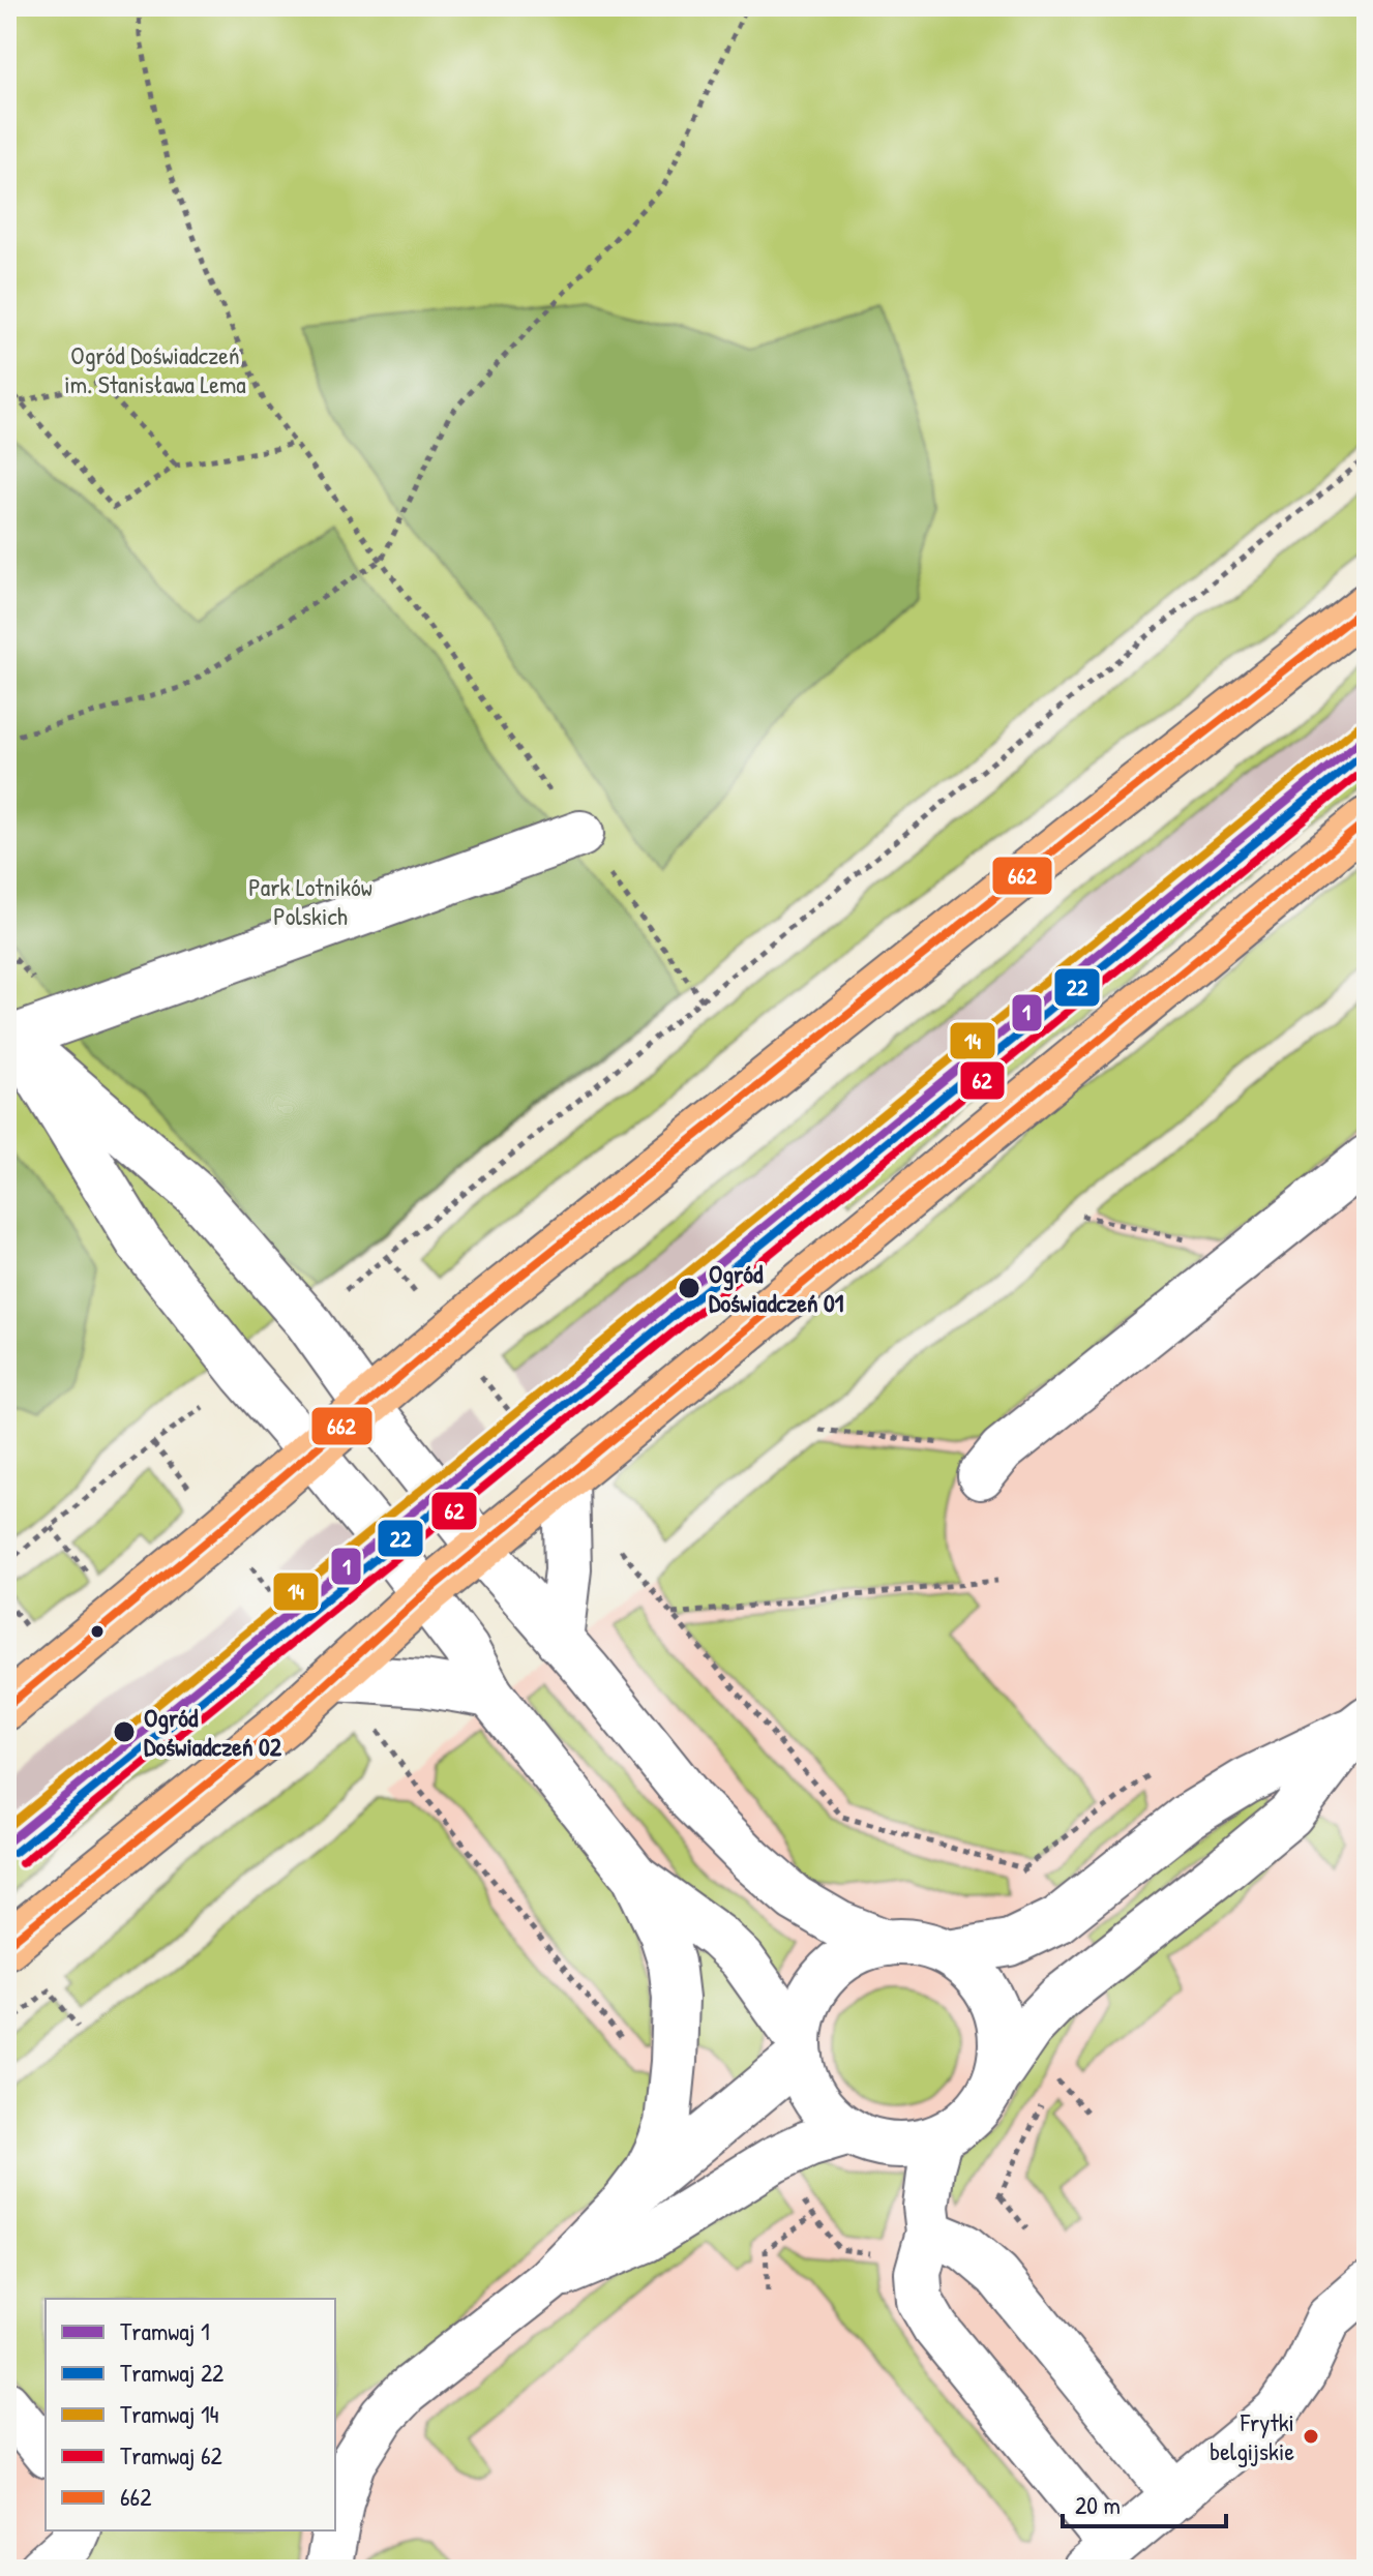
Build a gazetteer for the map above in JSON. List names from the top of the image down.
{
  "parks": ["Ogród Doświadczeń im. Stanisława Lema", "Park Lotników Polskich"],
  "places": ["Ogród Doświadczeń 01", "Ogród Doświadczeń 02", "Frytki belgijskie"],
  "lines": [
    "transit line 662",
    "tram line 14",
    "tram line 1",
    "tram line 22",
    "tram line 62"
  ],
  "legend": [
    "Tramwaj 1",
    "Tramwaj 22",
    "Tramwaj 14",
    "Tramwaj 62",
    "662"
  ],
  "scale_bar": "20 m"
}
